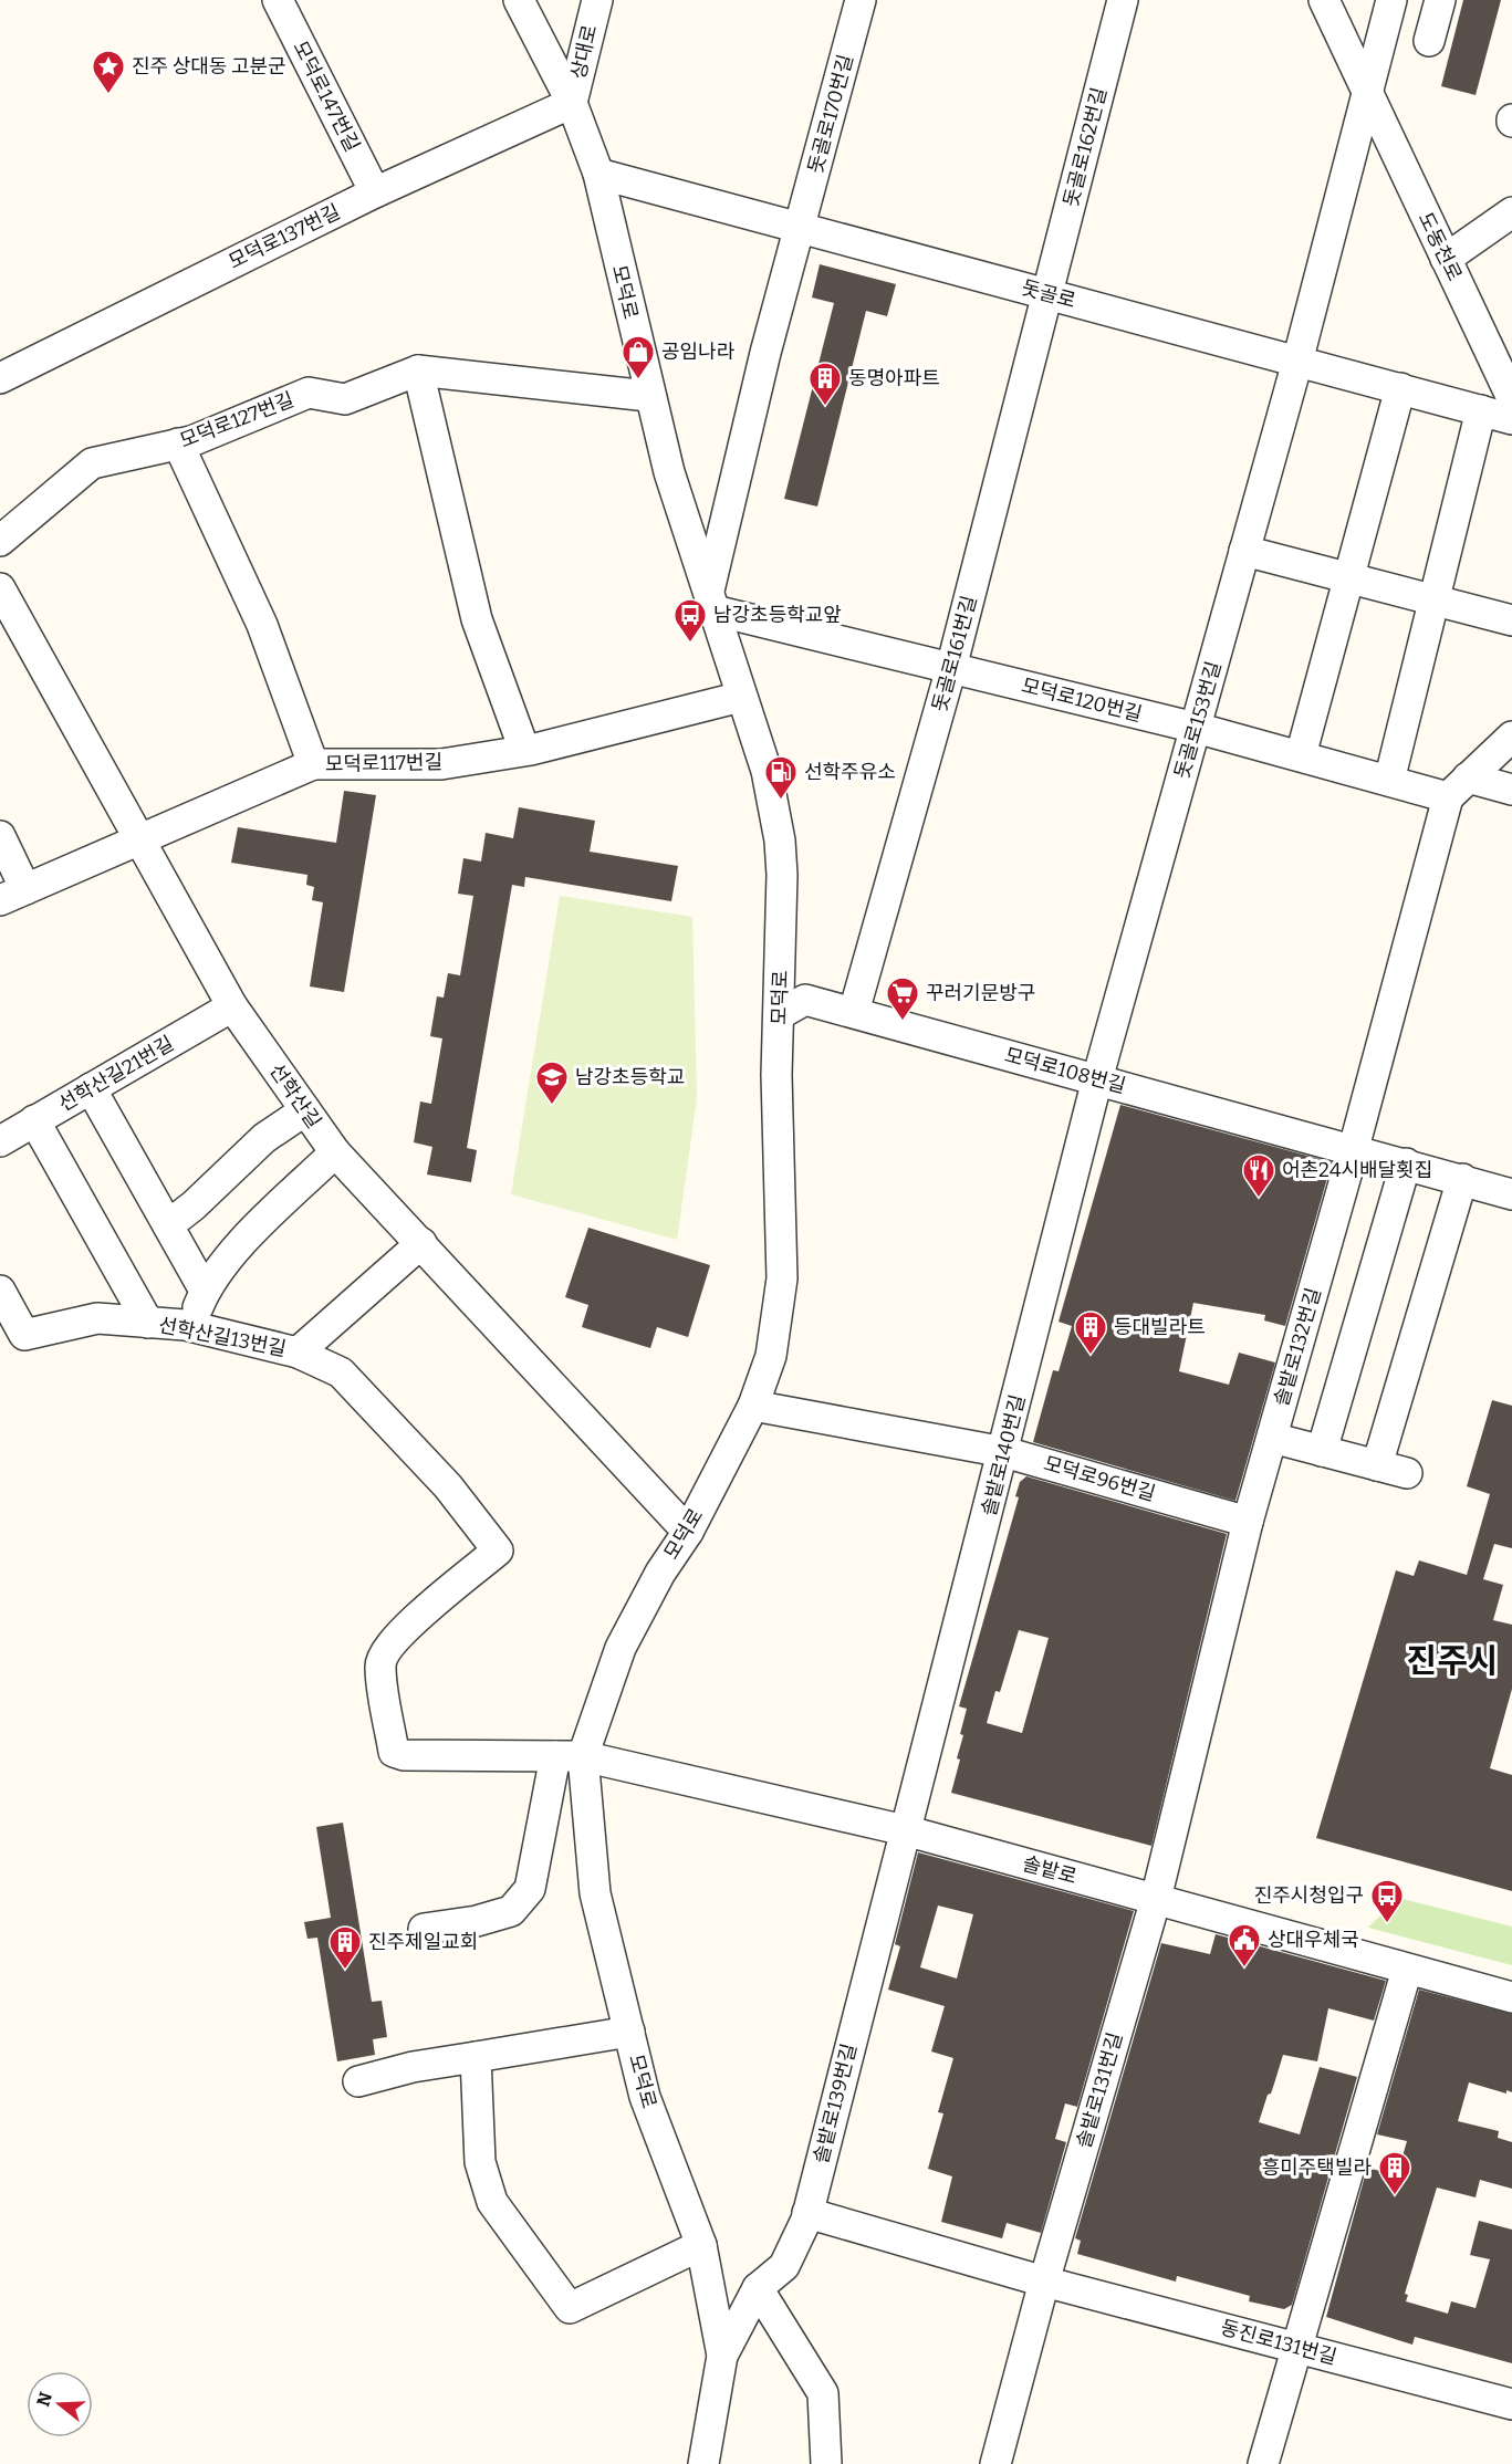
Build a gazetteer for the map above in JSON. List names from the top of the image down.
{
  "streets": {
    "street": [
      "상대로",
      "모덕로147번길",
      "돗골로170번길",
      "돗골로162번길",
      "모덕로137번길",
      "도동천로",
      "모덕로",
      "돗골로",
      "모덕로127번길",
      "돗골로161번길",
      "모덕로120번길",
      "돗골로153번길",
      "모덕로117번길",
      "모덕로108번길",
      "선학산길21번길",
      "선학산길",
      "선학산길13번길",
      "솔밭로132번길",
      "솔밭로140번길",
      "모덕로96번길",
      "솔밭로",
      "솔밭로131번길",
      "솔밭로139번길",
      "동진로131번길"
    ]
  },
  "crossings": [
    ["상대로", "모덕로137번길"],
    ["상대로", "모덕로"],
    ["모덕로147번길", "모덕로137번길"],
    ["돗골로170번길", "돗골로"],
    ["돗골로162번길", "돗골로"],
    ["돗골로162번길", "돗골로161번길"],
    ["모덕로137번길", "모덕로"],
    ["모덕로", "돗골로"],
    ["모덕로", "모덕로127번길"],
    ["모덕로", "모덕로120번길"],
    ["모덕로", "모덕로117번길"],
    ["모덕로", "모덕로108번길"],
    ["모덕로", "선학산길"],
    ["모덕로", "모덕로96번길"],
    ["모덕로", "솔밭로"],
    ["모덕로", "솔밭로139번길"],
    ["돗골로", "돗골로161번길"],
    ["돗골로", "돗골로153번길"],
    ["돗골로161번길", "모덕로120번길"],
    ["돗골로161번길", "모덕로108번길"],
    ["모덕로120번길", "돗골로153번길"],
    ["모덕로120번길", "솔밭로132번길"],
    ["돗골로153번길", "모덕로108번길"],
    ["돗골로153번길", "솔밭로140번길"],
    ["모덕로117번길", "선학산길"],
    ["모덕로108번길", "솔밭로132번길"],
    ["모덕로108번길", "솔밭로140번길"],
    ["선학산길21번길", "선학산길"],
    ["선학산길", "선학산길13번길"],
    ["선학산길13번길", "솔밭로"],
    ["솔밭로132번길", "모덕로96번길"],
    ["솔밭로132번길", "솔밭로"],
    ["솔밭로132번길", "솔밭로131번길"],
    ["솔밭로140번길", "모덕로96번길"],
    ["솔밭로140번길", "솔밭로"],
    ["솔밭로140번길", "솔밭로139번길"],
    ["솔밭로", "솔밭로131번길"],
    ["솔밭로", "솔밭로139번길"],
    ["솔밭로131번길", "동진로131번길"],
    ["솔밭로139번길", "동진로131번길"]
  ],
  "districts": ["진주시"],
  "places": {
    "place": ["진주 상대동 고분군"],
    "shop": ["공임나라"],
    "building": [
      "동명아파트",
      "등대빌라트",
      "진주제일교회",
      "흥미주택빌라"
    ],
    "bus stop": ["남강초등학교앞", "진주시청입구"],
    "fuel station": ["선학주유소"],
    "supermarket": ["꾸러기문방구"],
    "school or university": ["남강초등학교"],
    "restaurant": ["어촌24시배달횟집"],
    "public building": ["상대우체국"]
  },
  "north": "left"
}
